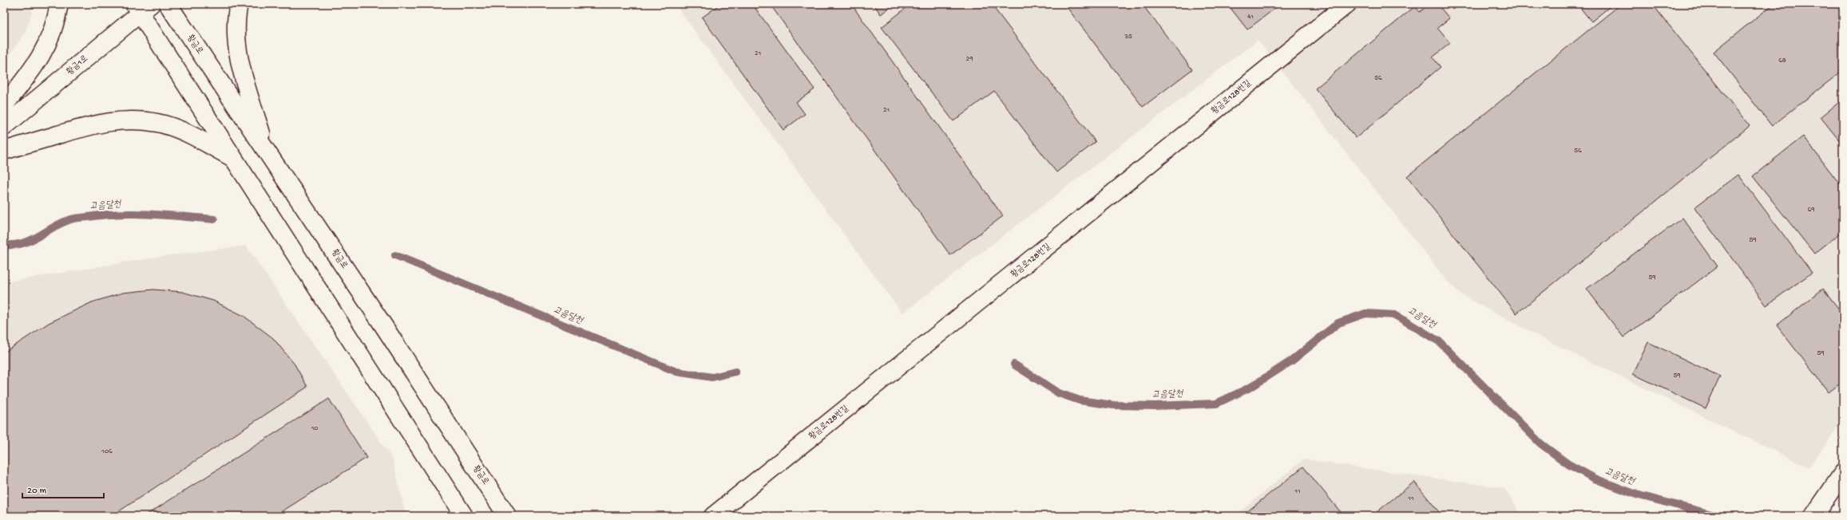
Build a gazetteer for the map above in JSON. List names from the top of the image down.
{
  "streets": {
    "street": ["황금로", "황금1로", "황금로128번길"]
  },
  "water": ["고음달천"],
  "house_numbers": [
    "41",
    "35",
    "21",
    "29",
    "68",
    "56",
    "21",
    "56",
    "69",
    "59",
    "59",
    "59",
    "59",
    "10",
    "106",
    "11",
    "11"
  ],
  "scale_bar": "20 m"
}
